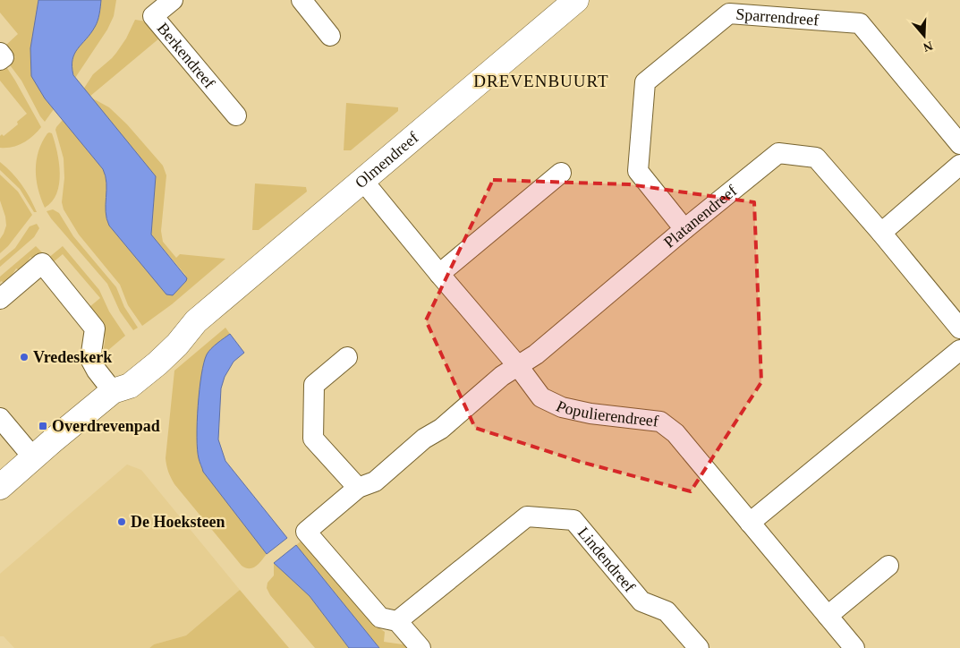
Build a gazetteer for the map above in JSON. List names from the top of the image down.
{
  "streets": {
    "street": [
      "Sparrendreef",
      "Berkendreef",
      "Olmendreef",
      "Platanendreef",
      "Populierendreef",
      "Lindendreef"
    ]
  },
  "crossings": [
    ["Sparrendreef", "Platanendreef"],
    ["Olmendreef", "Populierendreef"],
    ["Platanendreef", "Populierendreef"]
  ],
  "districts": ["DREVENBUURT"],
  "places": {
    "other": ["Vredeskerk", "De Hoeksteen"],
    "transit": ["Overdrevenpad"]
  },
  "north": "bottom"
}
